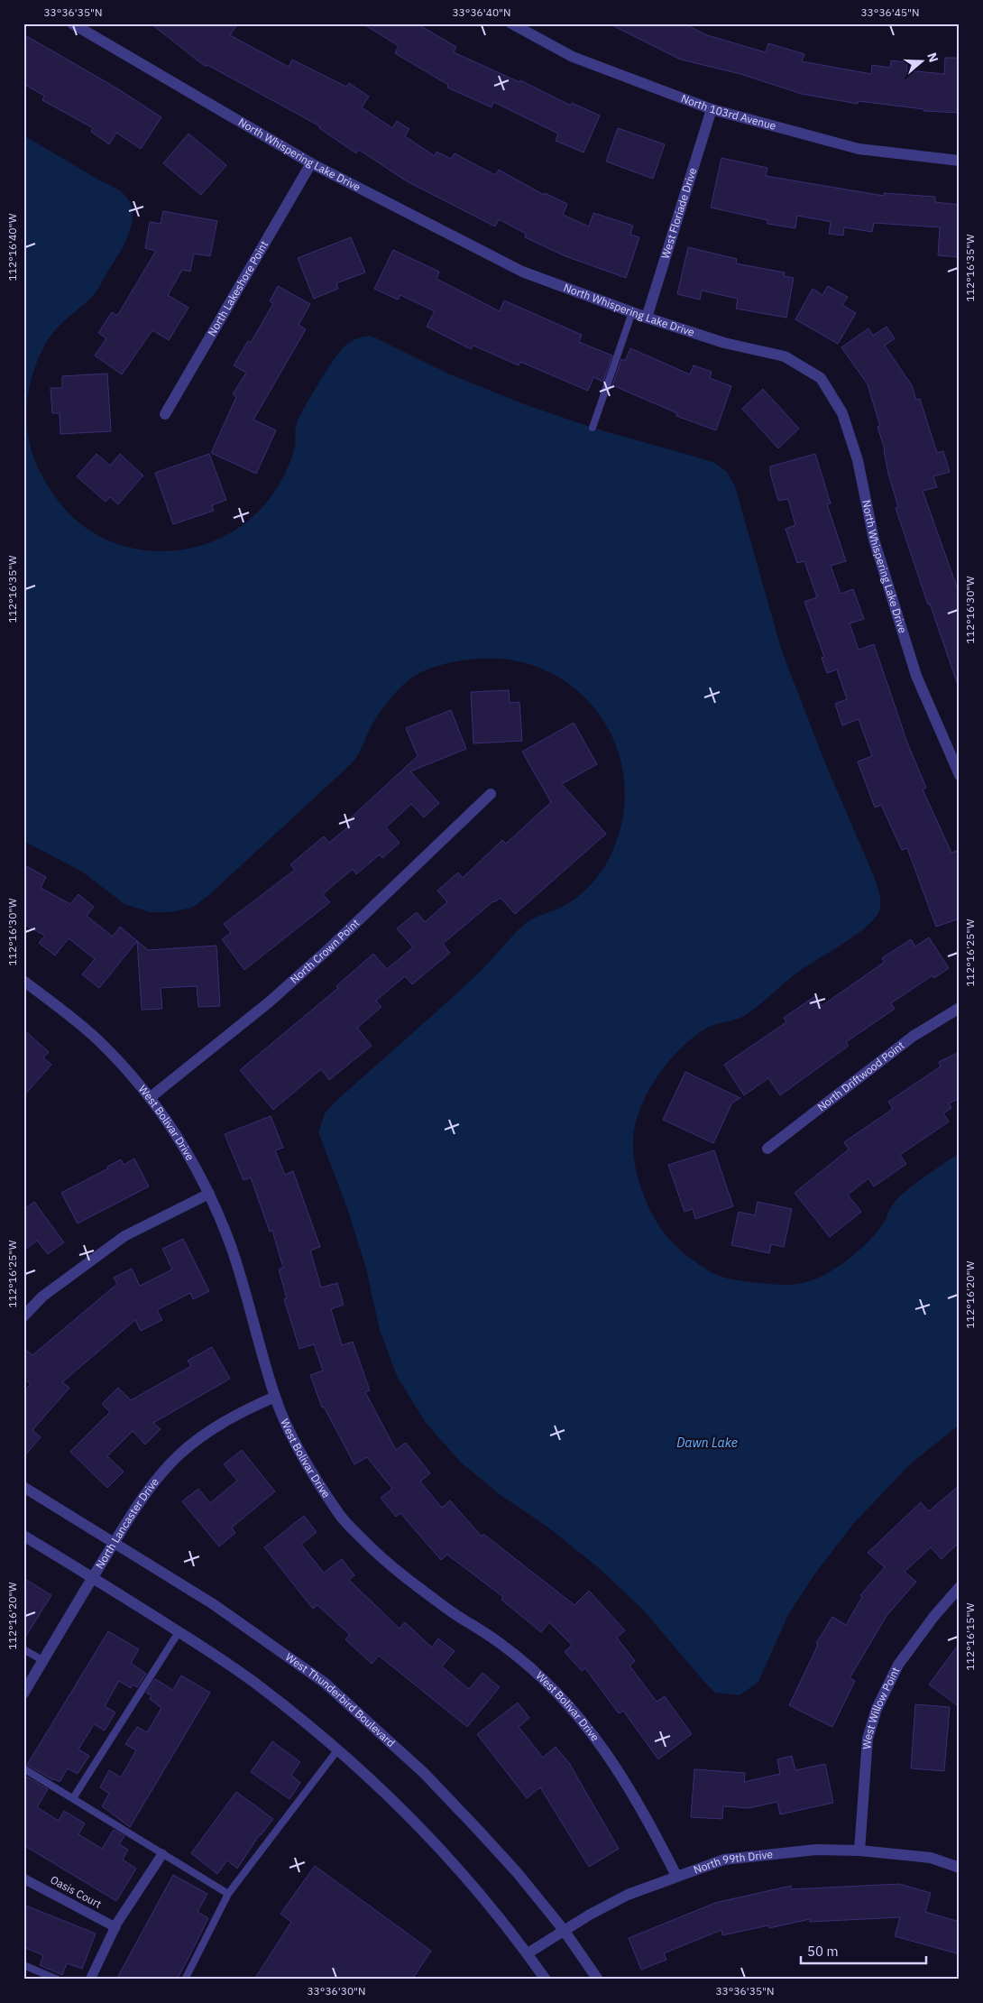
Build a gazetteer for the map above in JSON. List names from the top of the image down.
{
  "streets": {
    "street": [
      "North 103rd Avenue",
      "North Whispering Lake Drive",
      "West Floriade Drive",
      "North Lakeshore Point",
      "North Crown Point",
      "North Driftwood Point",
      "West Bolivar Drive",
      "North Lancaster Drive",
      "West Thunderbird Boulevard",
      "West Willow Point",
      "North 99th Drive",
      "Oasis Court"
    ]
  },
  "crossings": [
    ["North 103rd Avenue", "West Floriade Drive"],
    ["North Whispering Lake Drive", "West Floriade Drive"],
    ["North Whispering Lake Drive", "North Lakeshore Point"],
    ["North Crown Point", "West Bolivar Drive"],
    ["West Bolivar Drive", "North Lancaster Drive"],
    ["West Bolivar Drive", "North 99th Drive"],
    ["North Lancaster Drive", "West Thunderbird Boulevard"],
    ["West Thunderbird Boulevard", "North 99th Drive"],
    ["West Willow Point", "North 99th Drive"]
  ],
  "water": ["Dawn Lake"],
  "scale_bar": "50 m",
  "north": "right",
  "coordinates": [
    "33°36'35\"N",
    "33°36'40\"N",
    "33°36'45\"N",
    "112°16'40\"W",
    "112°16'35\"W",
    "112°16'30\"W",
    "112°16'25\"W",
    "112°16'20\"W",
    "112°16'15\"W",
    "33°36'30\"N"
  ]
}
